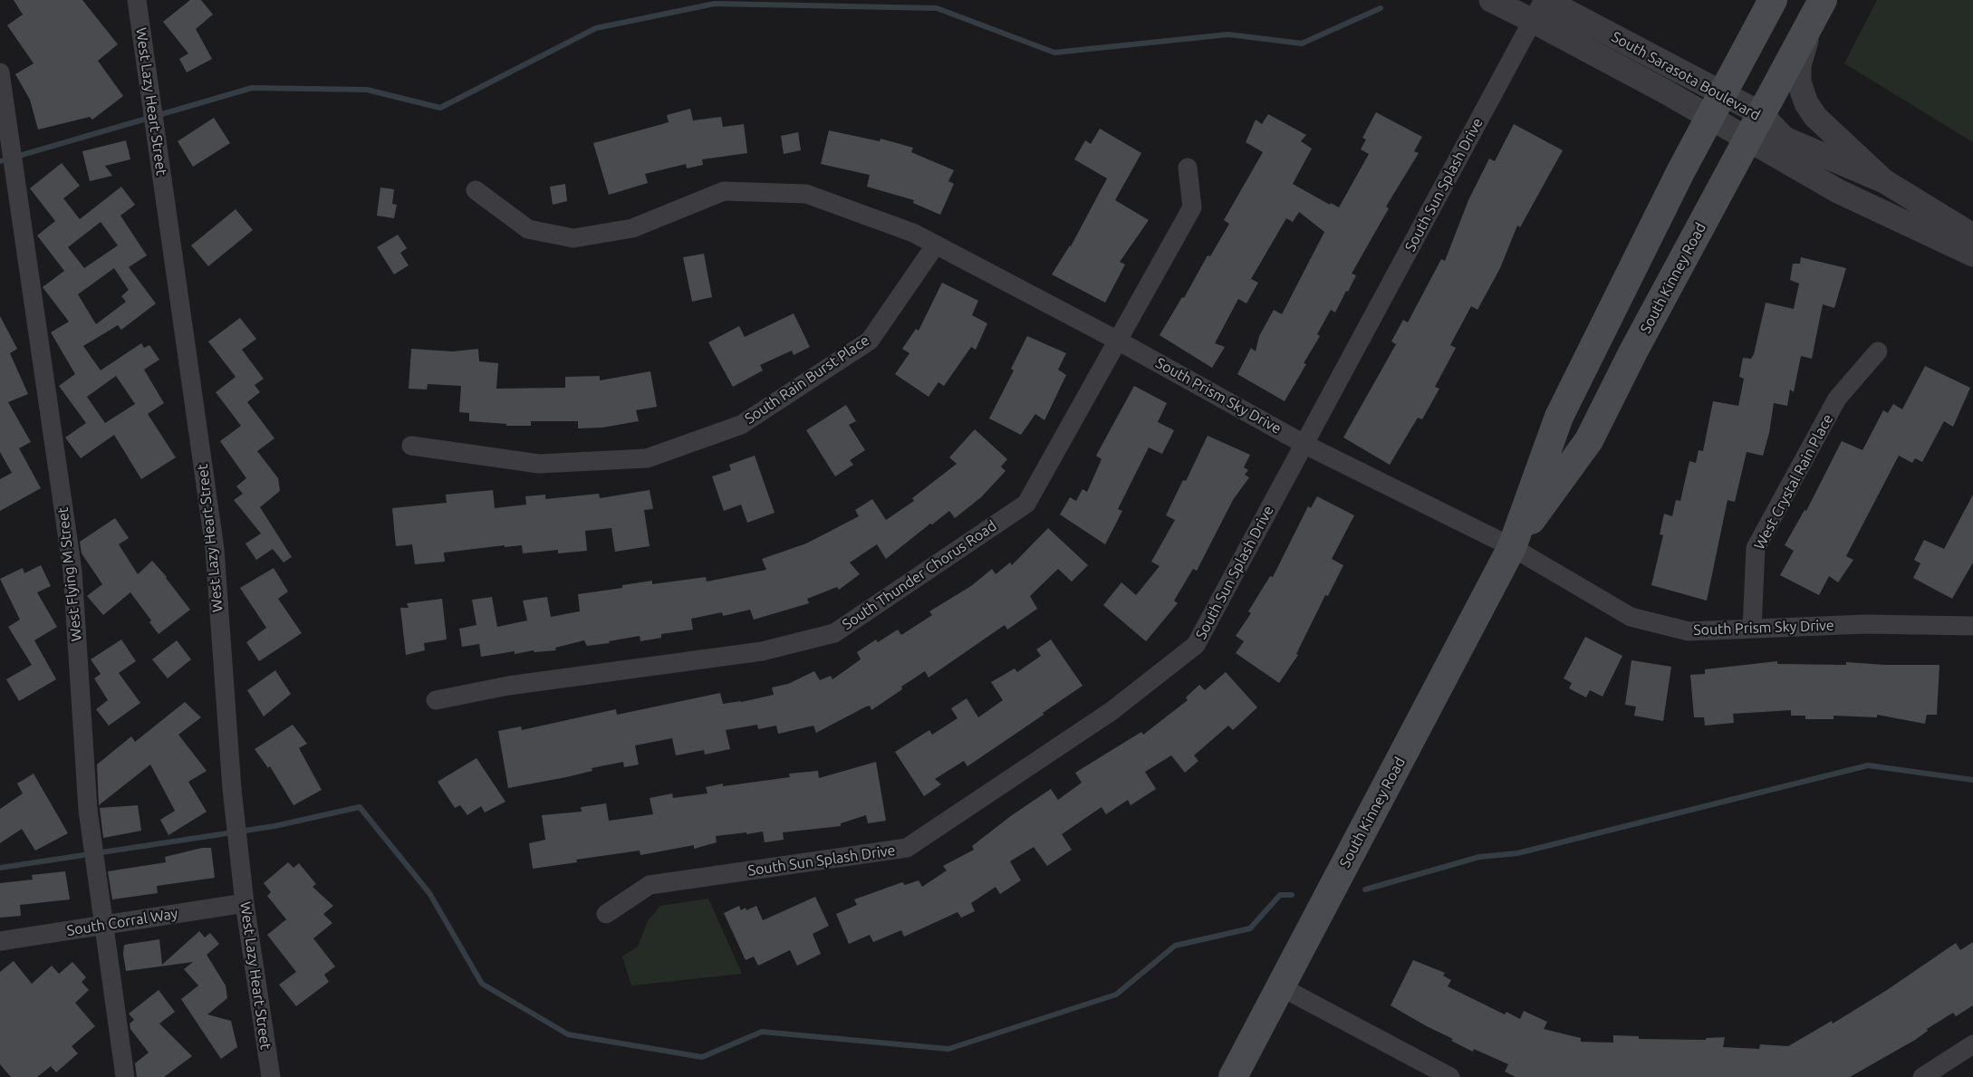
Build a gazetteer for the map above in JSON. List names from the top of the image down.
{
  "streets": {
    "main road": ["South Kinney Road"],
    "street": [
      "South Sarasota Boulevard",
      "West Lazy Heart Street",
      "South Sun Splash Drive",
      "South Rain Burst Place",
      "South Prism Sky Drive",
      "West Crystal Rain Place",
      "West Flying M Street",
      "South Thunder Chorus Road",
      "South Corral Way"
    ]
  },
  "crossings": [
    ["South Sarasota Boulevard", "South Sun Splash Drive"],
    ["South Sarasota Boulevard", "South Kinney Road"],
    ["West Lazy Heart Street", "South Corral Way"],
    ["South Sun Splash Drive", "South Prism Sky Drive"],
    ["South Kinney Road", "South Prism Sky Drive"],
    ["South Rain Burst Place", "South Prism Sky Drive"],
    ["South Prism Sky Drive", "West Crystal Rain Place"],
    ["South Prism Sky Drive", "South Thunder Chorus Road"],
    ["West Flying M Street", "South Corral Way"]
  ]
}
